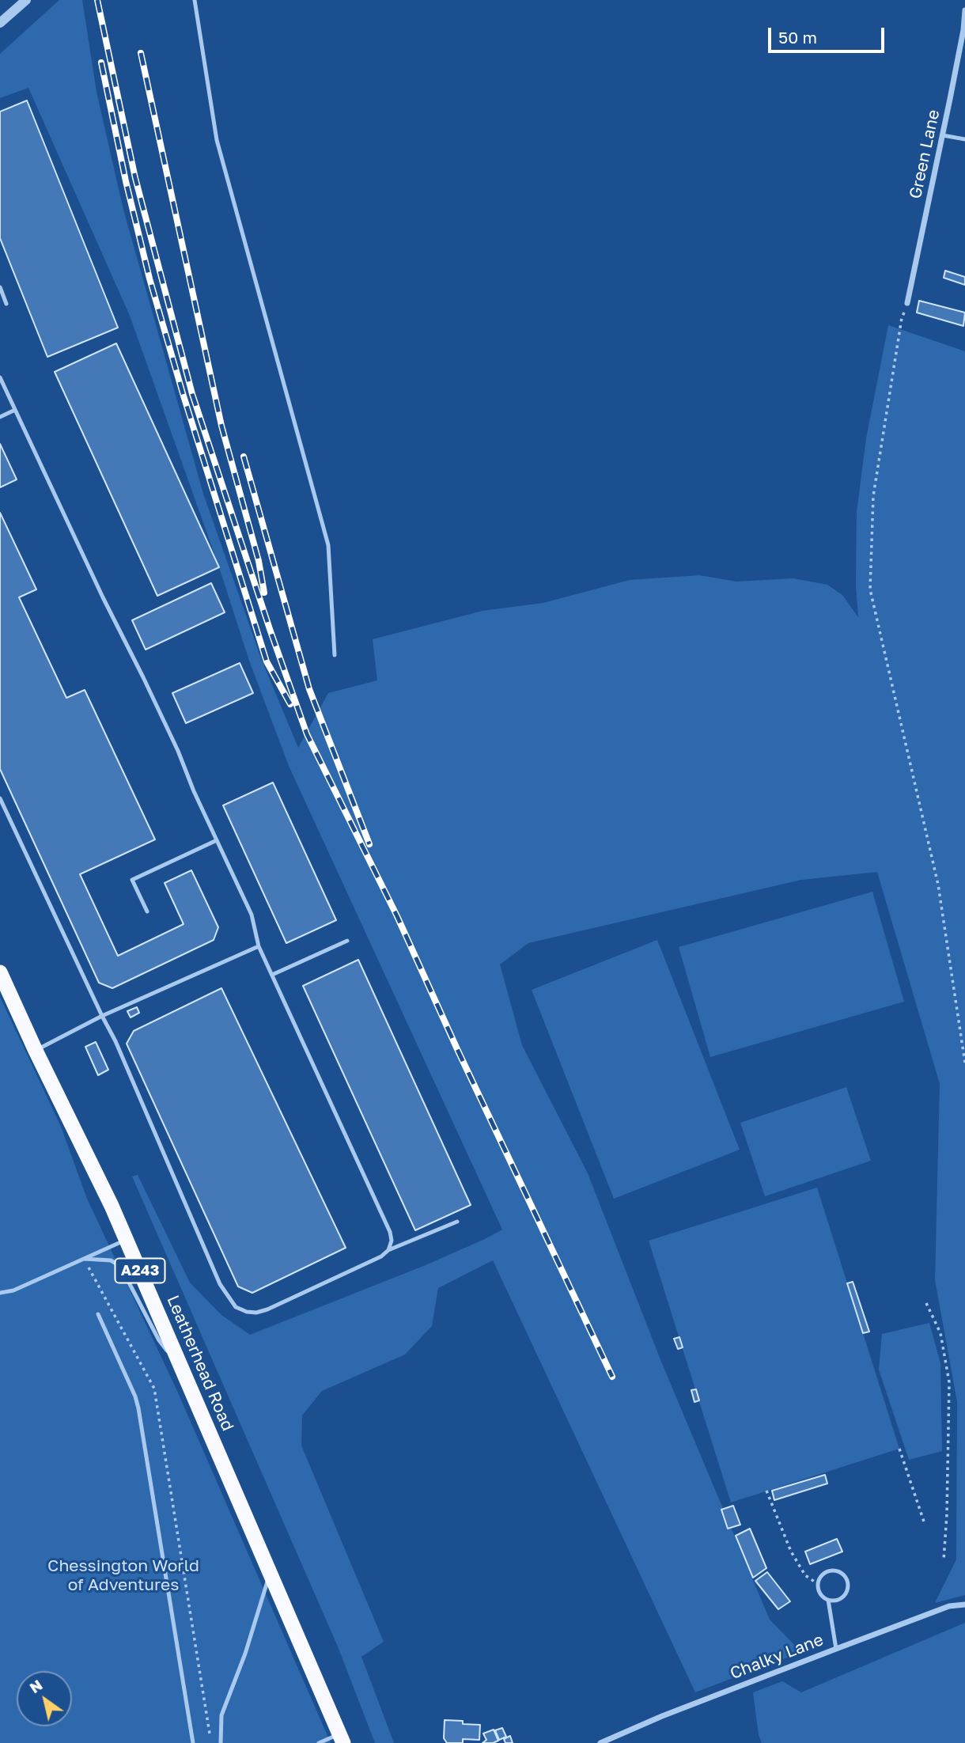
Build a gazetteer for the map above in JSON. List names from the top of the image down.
{
  "streets": {
    "highway": ["A243", "Leatherhead Road"],
    "street": ["Green Lane", "Chalky Lane"]
  },
  "parks": ["Chessington World of Adventures"],
  "scale_bar": "50 m",
  "north": "top left"
}
